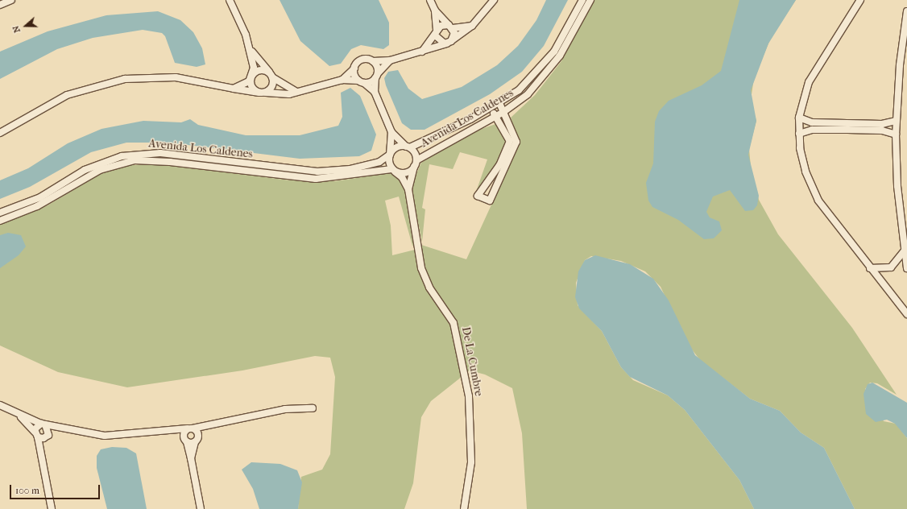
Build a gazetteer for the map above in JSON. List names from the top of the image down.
{
  "streets": {
    "street": ["Avenida Los Caldenes", "De La Cumbre"]
  },
  "scale_bar": "100 m",
  "north": "left"
}
